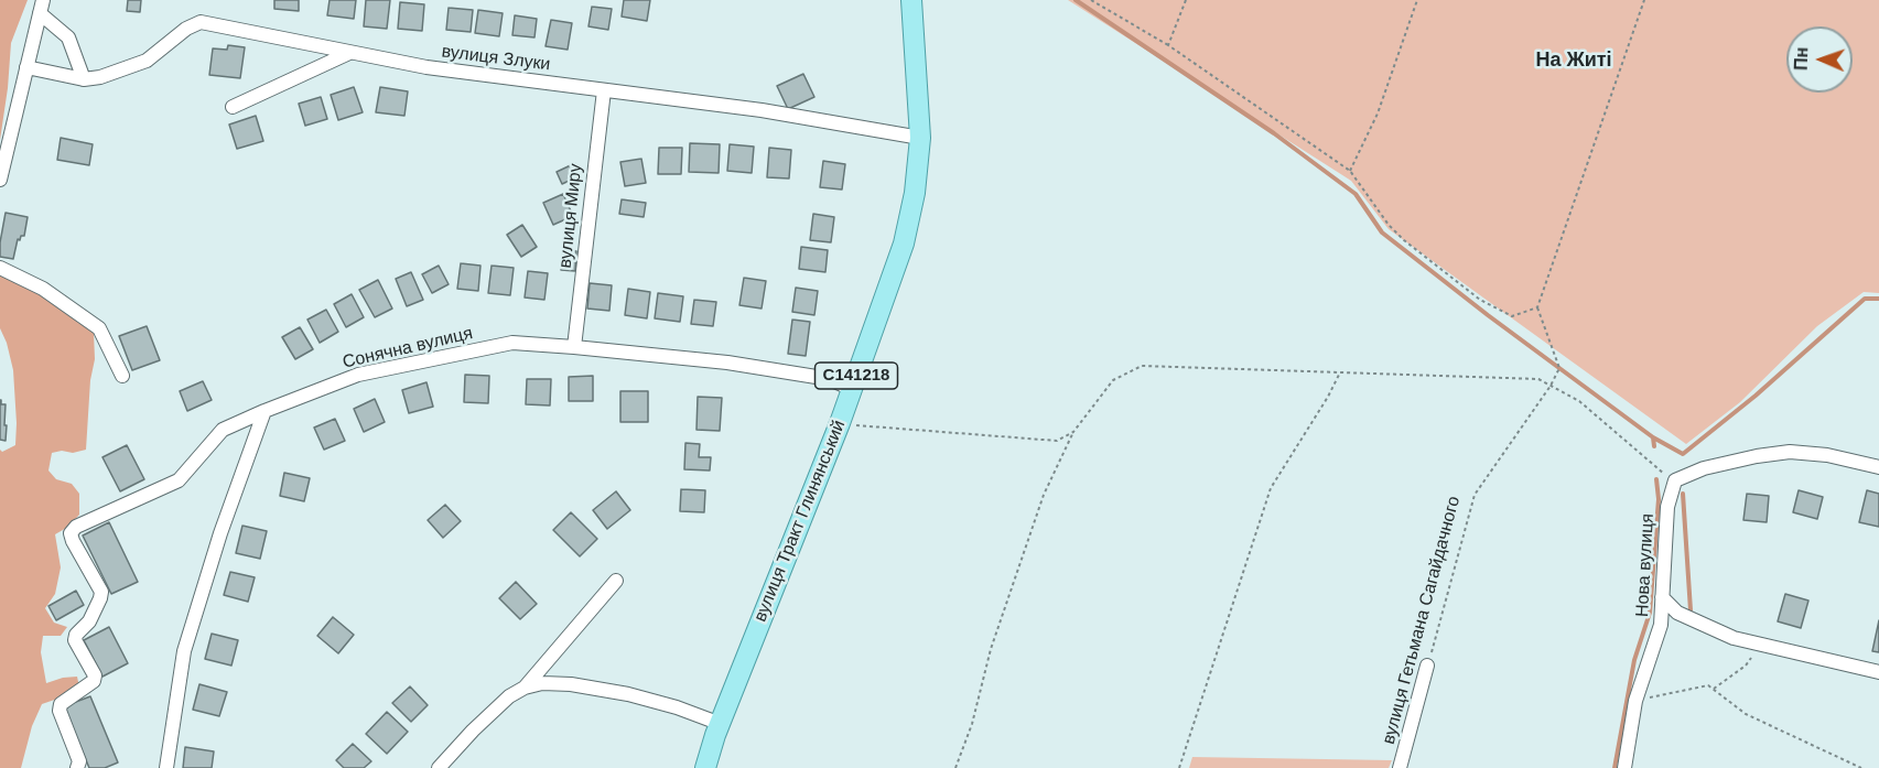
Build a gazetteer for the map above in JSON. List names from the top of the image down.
{
  "streets": {
    "main road": ["С141218", "вулиця Тракт Глинянський"],
    "street": [
      "вулиця Злуки",
      "вулиця Миру",
      "Сонячна вулиця",
      "Нова вулиця",
      "вулиця Гетьмана Сагайдачного"
    ]
  },
  "crossings": [
    ["вулиця Злуки", "вулиця Миру"],
    ["вулиця Злуки", "вулиця Тракт Глинянський"],
    ["вулиця Миру", "Сонячна вулиця"],
    ["Сонячна вулиця", "вулиця Тракт Глинянський"]
  ],
  "districts": ["На Житі"],
  "north": "left"
}
